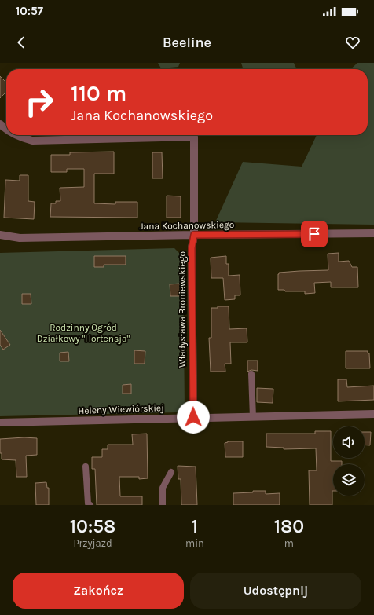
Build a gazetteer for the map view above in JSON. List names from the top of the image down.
{
  "streets": {
    "street": ["Jana Kochanowskiego", "Władysława Broniewskiego", "Heleny Wiewiórskiej"]
  },
  "crossings": [
    ["Jana Kochanowskiego", "Władysława Broniewskiego"],
    ["Władysława Broniewskiego", "Heleny Wiewiórskiej"]
  ],
  "parks": ["Rodzinny Ogród Działkowy \"Hortensja\""],
  "page": {
    "status": "10:57",
    "header": "Beeline",
    "turn": ["110 m", "Jana Kochanowskiego"],
    "eta": [
      "10:58",
      "Przyjazd",
      "1",
      "min",
      "180",
      "m"
    ],
    "buttons": ["Zakończ", "Udostępnij"]
  }
}
